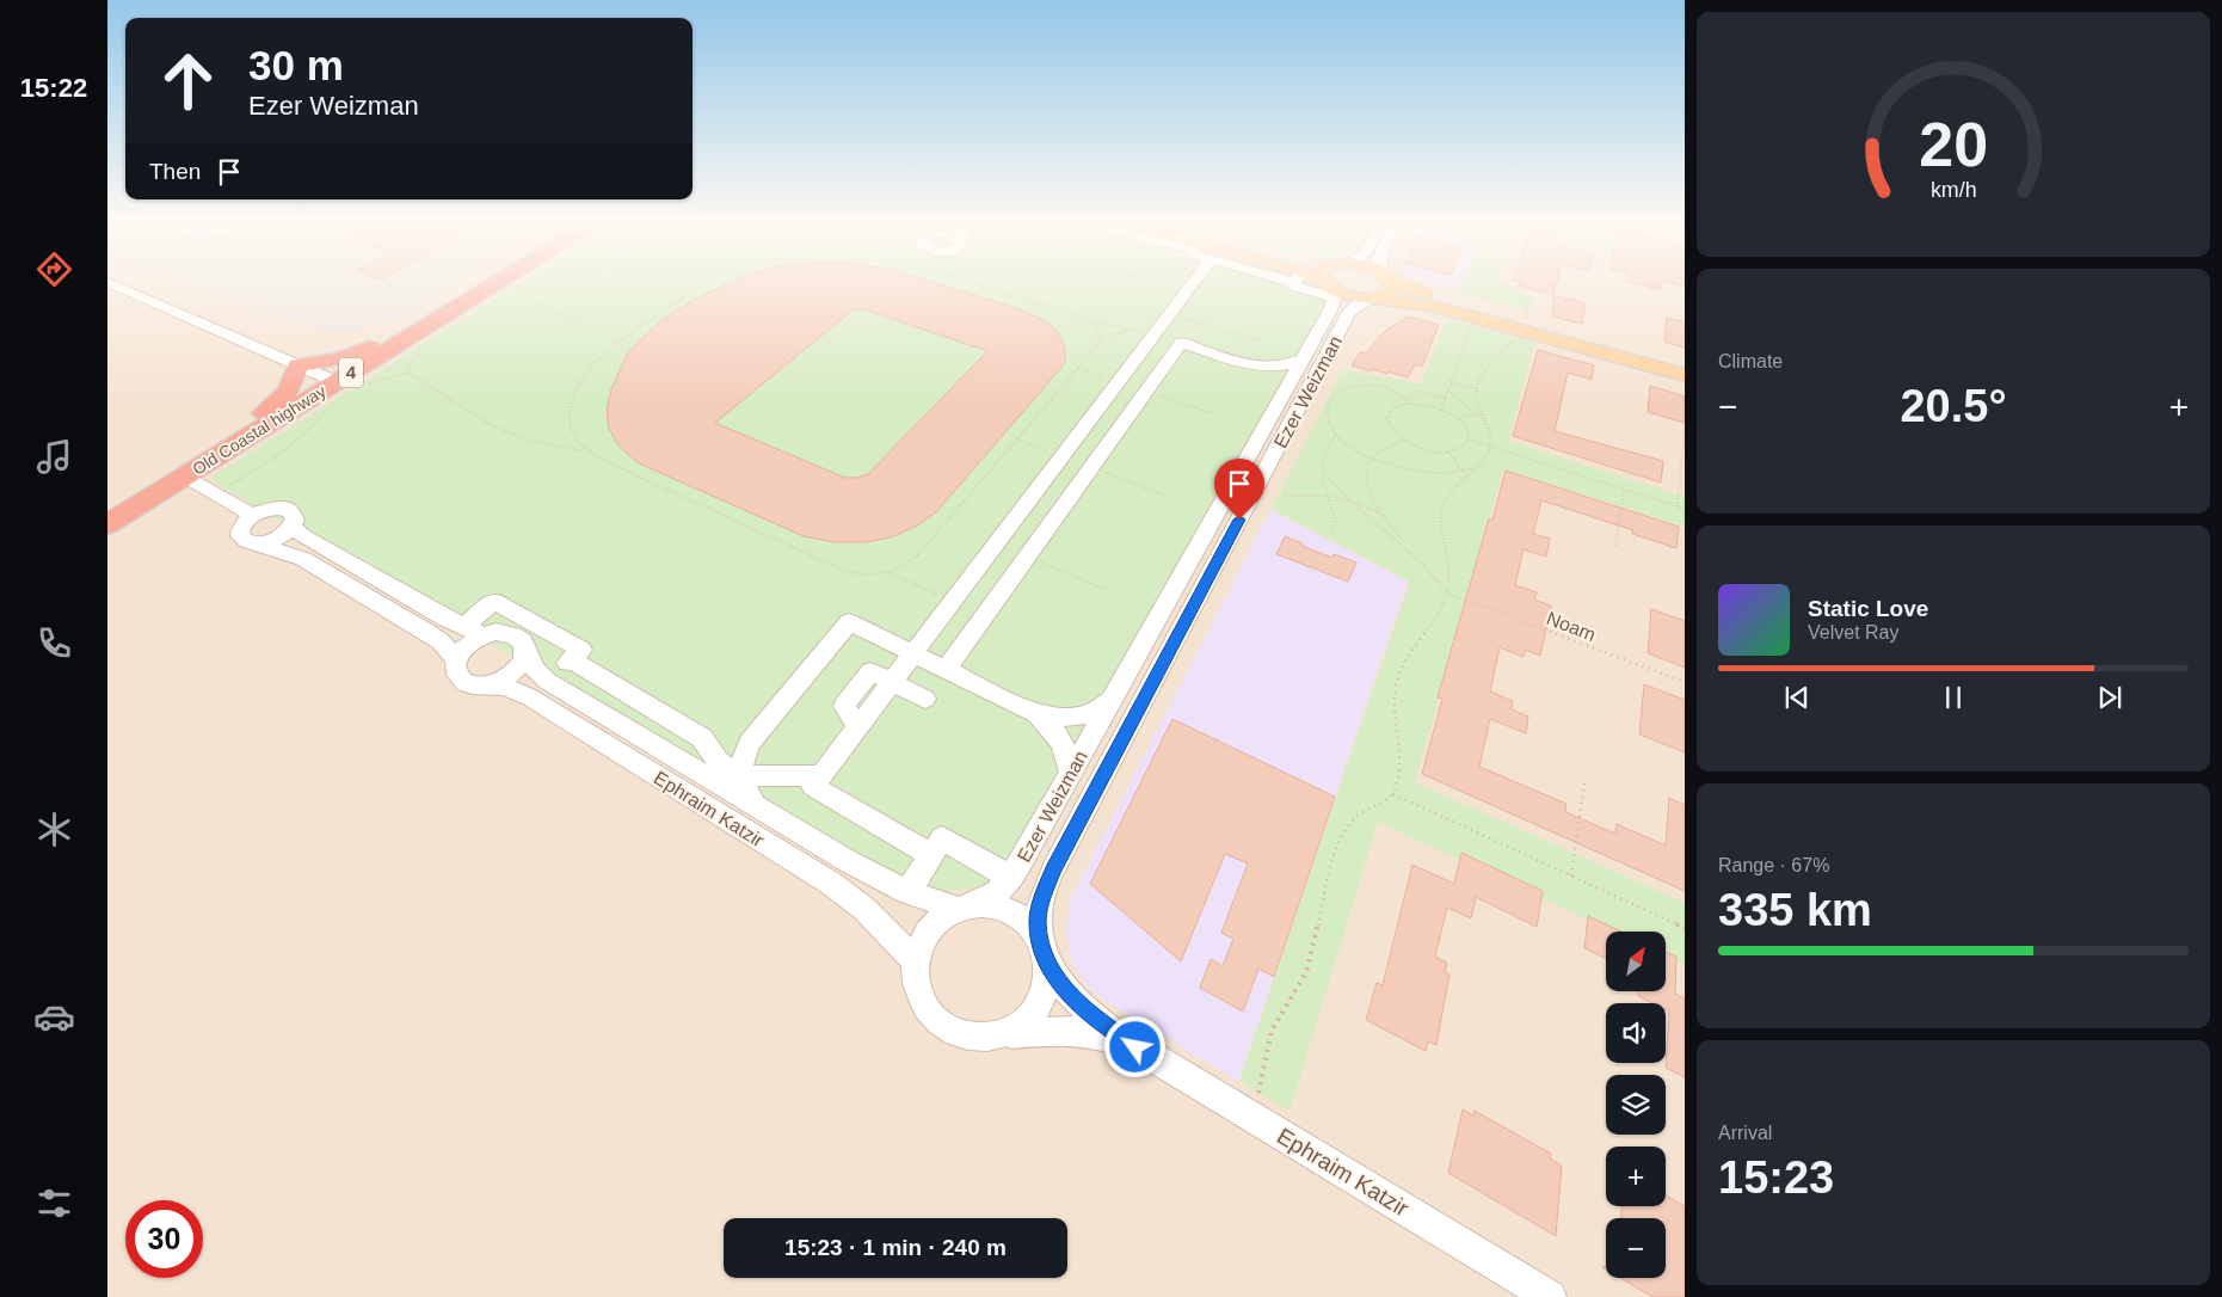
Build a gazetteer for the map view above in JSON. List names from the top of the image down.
{
  "streets": {
    "highway": ["4", "Old Coastal highway"],
    "street": ["Ezer Weizman", "Ephraim Katzir"],
    "path": ["Noam"]
  },
  "crossings": [
    ["Ezer Weizman", "Ephraim Katzir"]
  ],
  "north": "top right",
  "page": {
    "tabs": "15:22",
    "turn": ["30 m", "Ezer Weizman"],
    "then": "Then",
    "tile": [
      "Climate",
      ["Range · 67%", "335 km"],
      ["Arrival", "15:23"]
    ],
    "heat": ["−", "20.5°", "+"],
    "song": ["Static Love", "Velvet Ray"],
    "map_buttons": ["+", "−"],
    "limit": "30",
    "trip": "15:23 · 1 min · 240 m",
    "gauge": ["20", "km/h"]
  }
}
